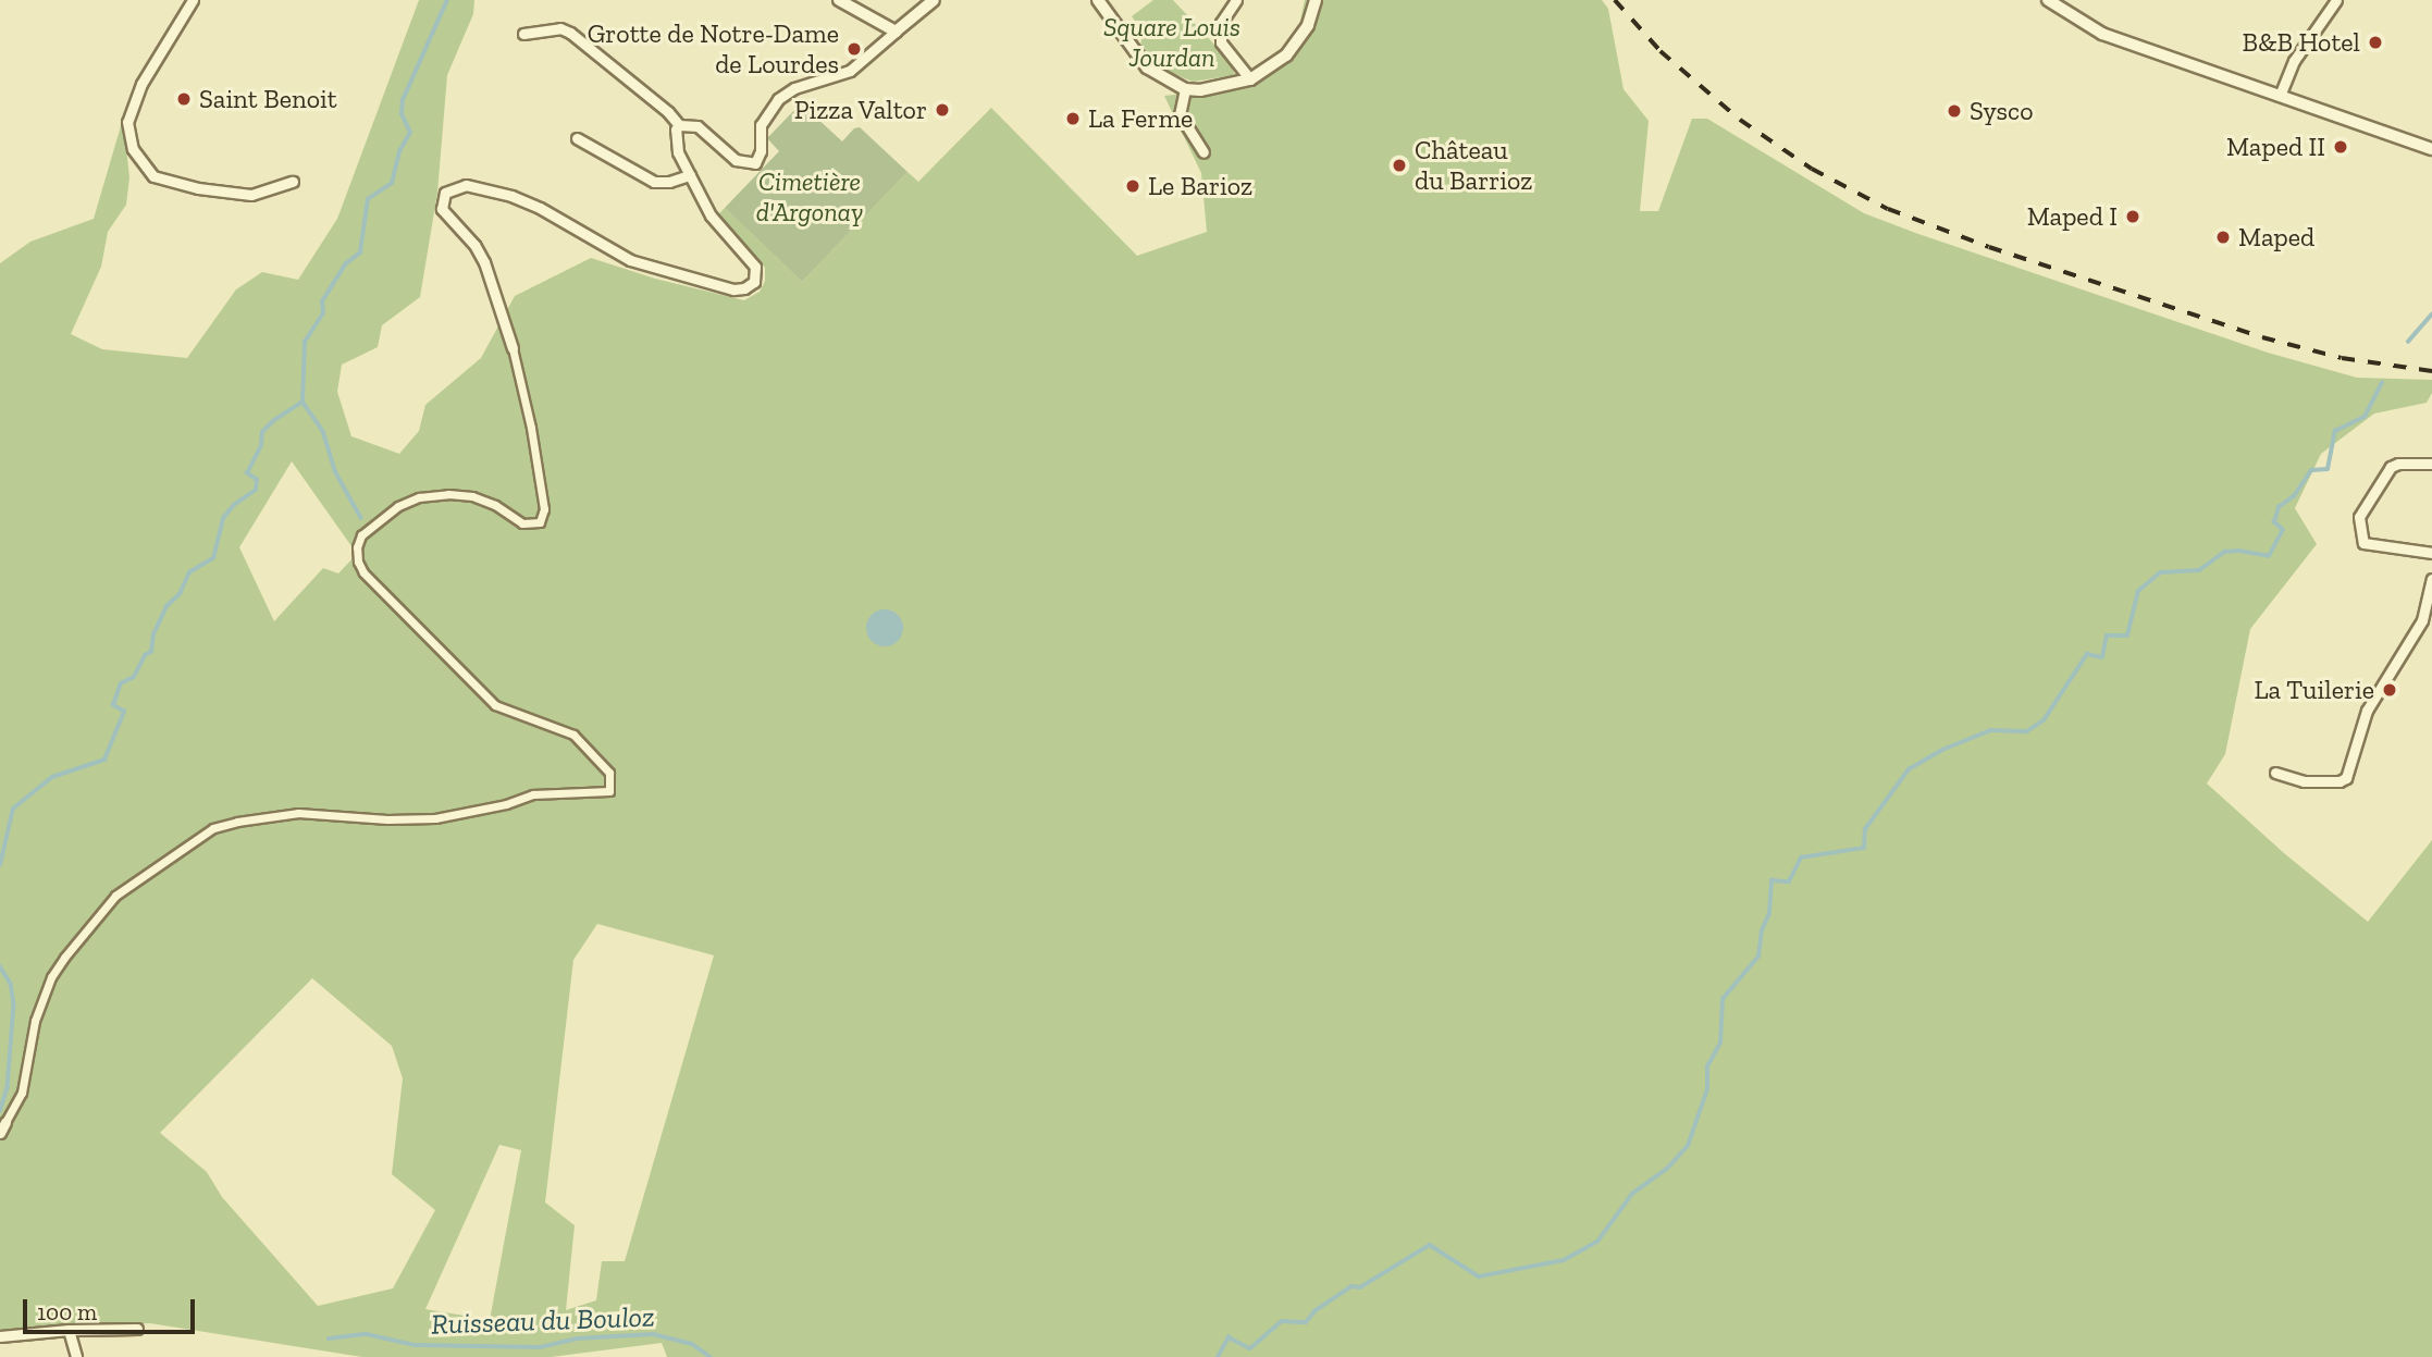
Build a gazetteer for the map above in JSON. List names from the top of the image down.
{
  "water": ["Ruisseau du Bouloz"],
  "parks": ["Square Louis Jourdan", "Cimetière d'Argonay"],
  "places": [
    "B&B Hotel",
    "Grotte de Notre-Dame de Lourdes",
    "Saint Benoit",
    "Pizza Valtor",
    "Sysco",
    "La Ferme",
    "Maped II",
    "Château du Barrioz",
    "Le Barioz",
    "Maped I",
    "Maped",
    "La Tuilerie"
  ],
  "scale_bar": "100 m"
}
